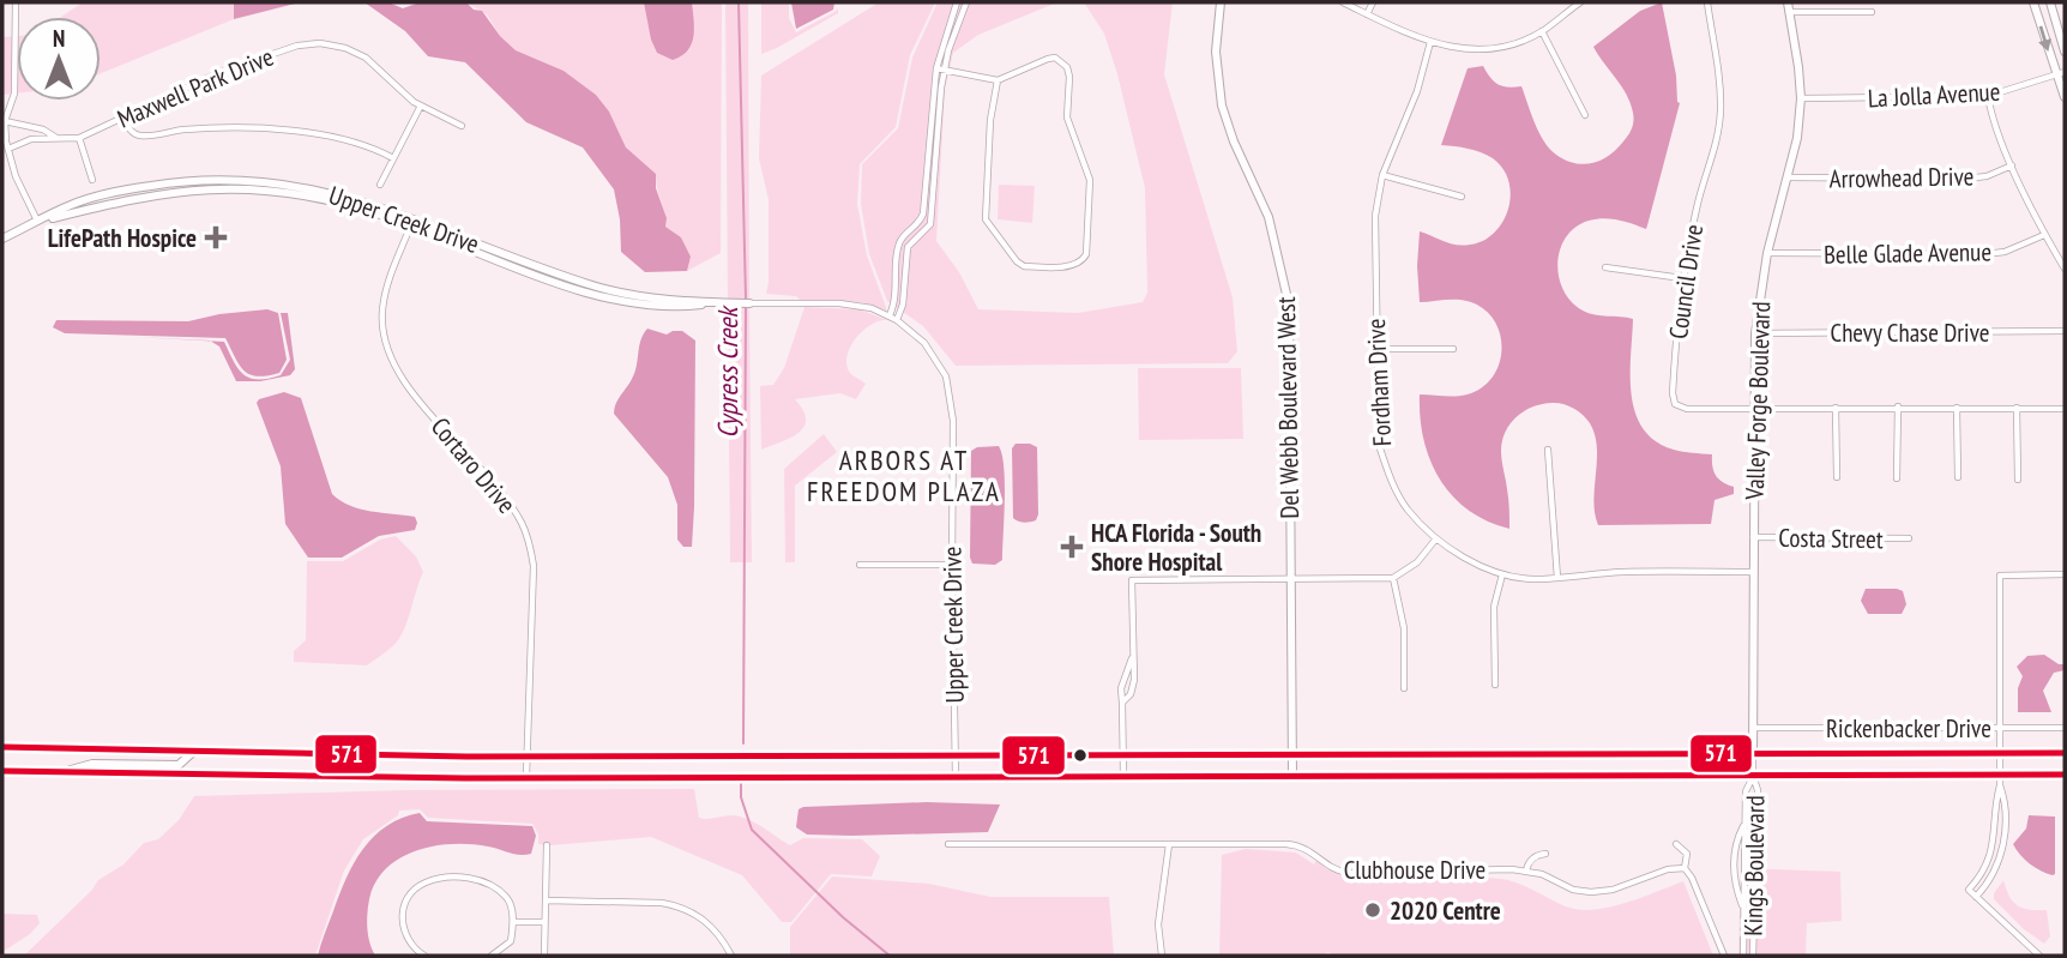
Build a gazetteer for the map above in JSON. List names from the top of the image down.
{
  "streets": {
    "main road": ["Upper Creek Drive", "Valley Forge Boulevard", "Del Webb Boulevard West"],
    "street": [
      "Maxwell Park Drive",
      "La Jolla Avenue",
      "Arrowhead Drive",
      "Belle Glade Avenue",
      "Council Drive",
      "Chevy Chase Drive",
      "Fordham Drive",
      "Cortaro Drive",
      "Costa Street",
      "Rickenbacker Drive",
      "Kings Boulevard",
      "Clubhouse Drive"
    ]
  },
  "crossings": [
    ["La Jolla Avenue", "Valley Forge Boulevard"],
    ["Arrowhead Drive", "Valley Forge Boulevard"],
    ["Upper Creek Drive", "Cortaro Drive"],
    ["Belle Glade Avenue", "Valley Forge Boulevard"],
    ["Council Drive", "Valley Forge Boulevard"],
    ["Chevy Chase Drive", "Valley Forge Boulevard"],
    ["Fordham Drive", "Valley Forge Boulevard"],
    ["Valley Forge Boulevard", "Costa Street"],
    ["Valley Forge Boulevard", "Rickenbacker Drive"],
    ["Valley Forge Boulevard", "Kings Boulevard"]
  ],
  "districts": ["ARBORS AT FREEDOM PLAZA"],
  "water": ["Cypress Creek"],
  "places": {
    "health": ["LifePath Hospice", "HCA Florida - South Shore Hospital"],
    "other": ["2020 Centre"]
  },
  "lines": ["transit line 571"],
  "north": "top"
}
